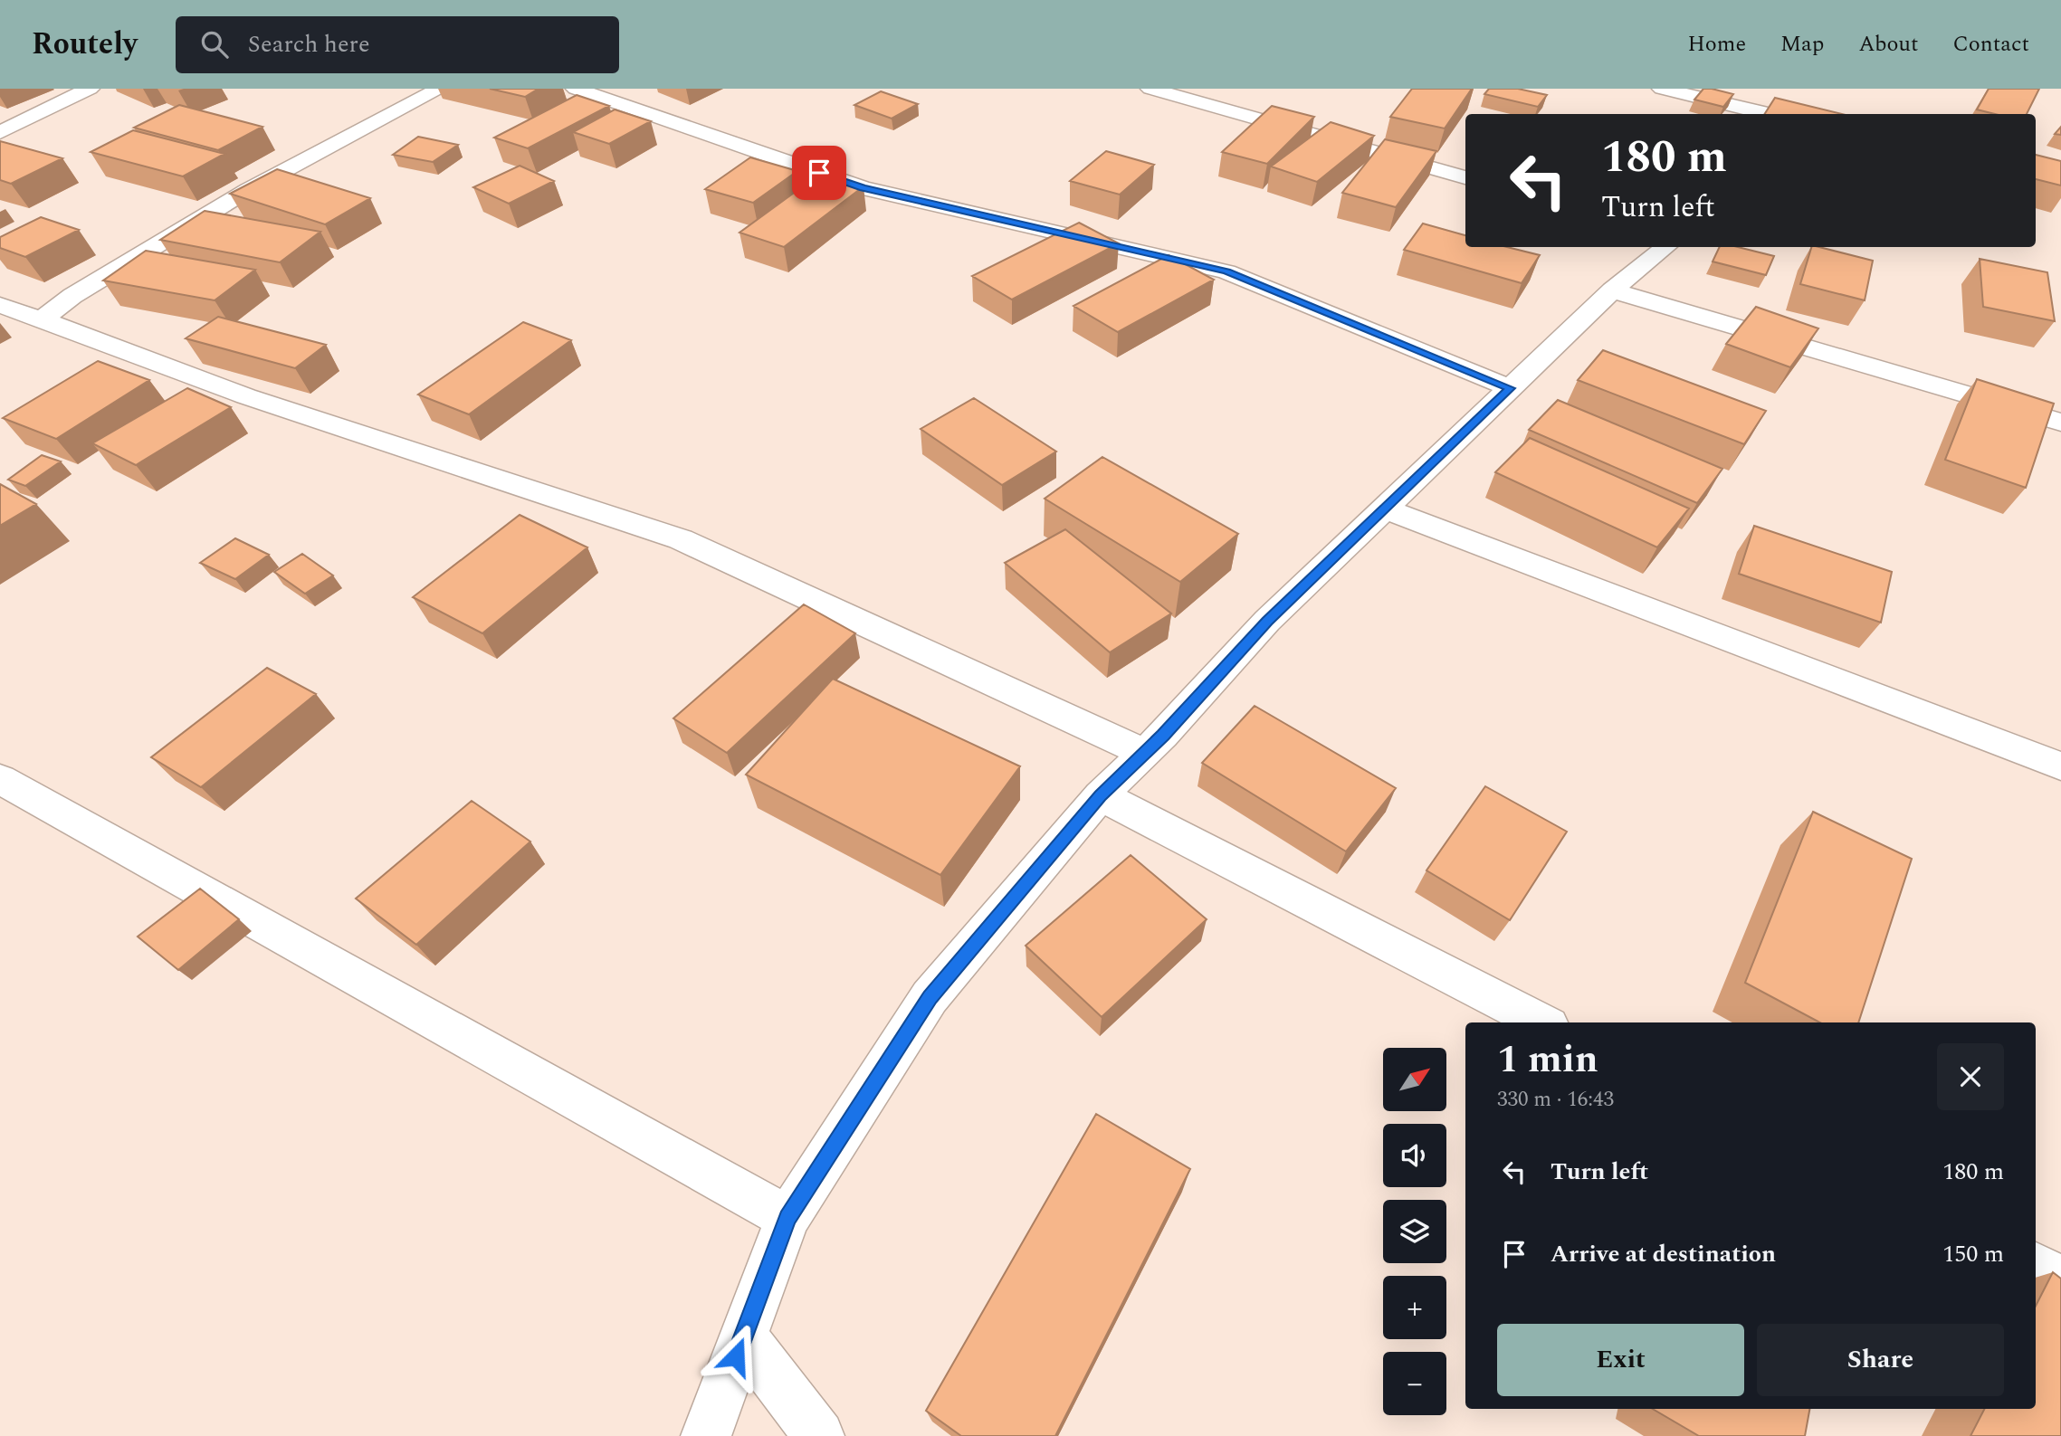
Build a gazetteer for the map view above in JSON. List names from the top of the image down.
{
  "north": "top right",
  "page": {
    "header": "Routely",
    "search": "Search here",
    "nav": [
      "Home",
      "Map",
      "About",
      "Contact"
    ],
    "turn": ["180 m", "Turn left"],
    "heading": ["1 min", "330 m · 16:43"],
    "map_buttons": ["+", "−"],
    "list": [
      {
        "name": "Turn left",
        "value": "180 m"
      },
      {
        "name": "Arrive at destination",
        "value": "150 m"
      }
    ],
    "buttons": ["Exit", "Share"]
  }
}
